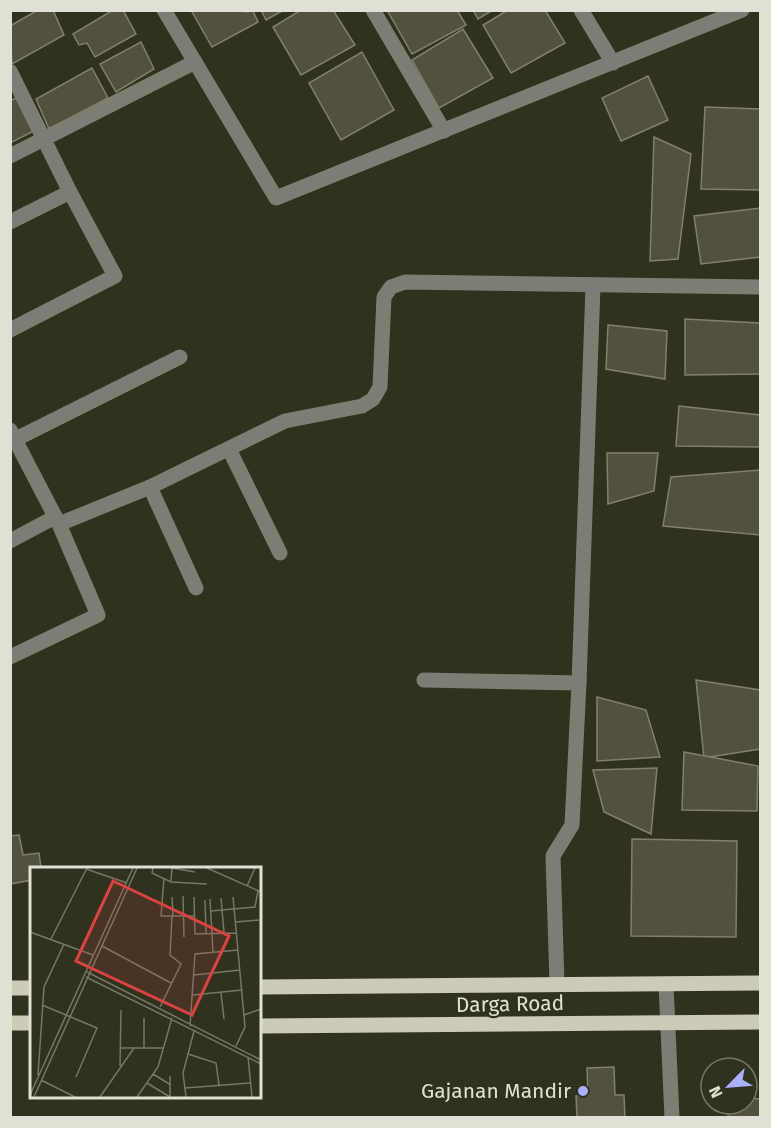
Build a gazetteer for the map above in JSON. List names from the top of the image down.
{
  "streets": {
    "main road": ["Darga Road"]
  },
  "places": ["Gajanan Mandir"],
  "north": "bottom left"
}
